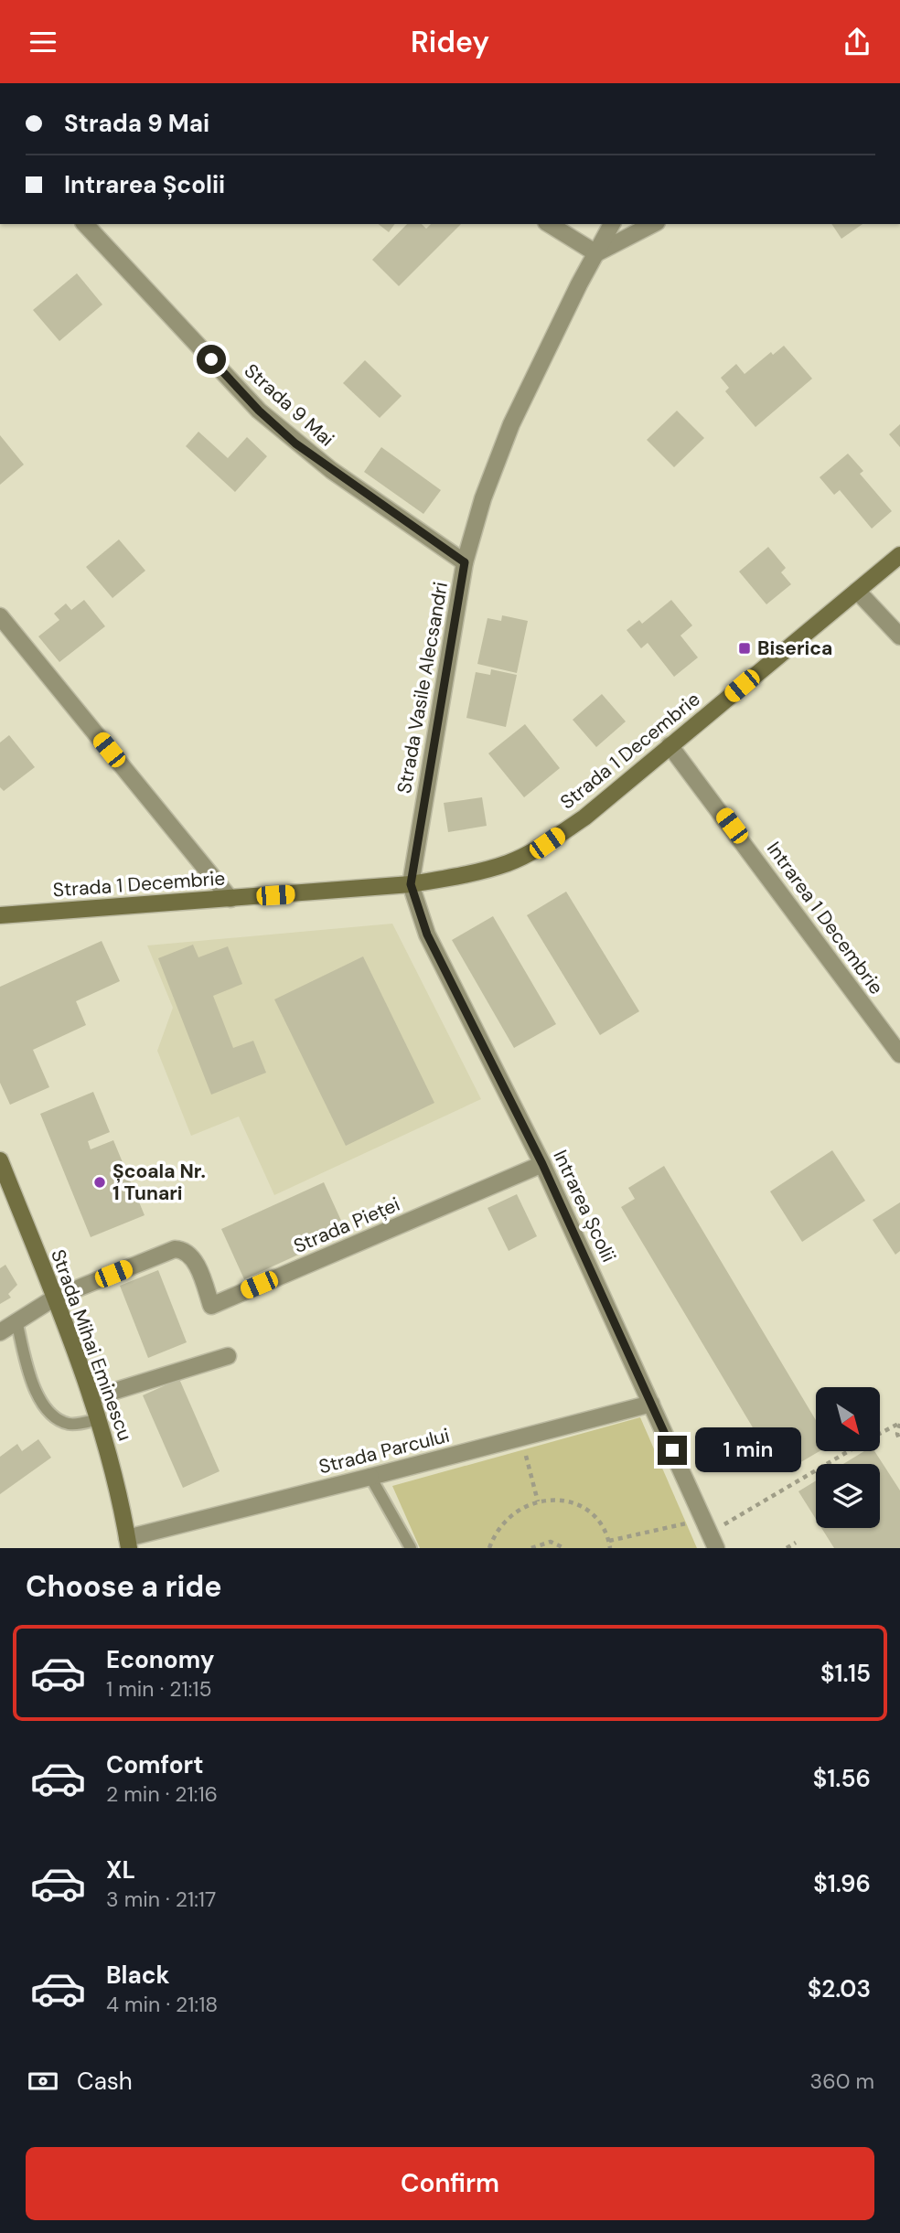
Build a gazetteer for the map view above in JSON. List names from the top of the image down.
{
  "streets": {
    "main road": ["Strada 1 Decembrie", "Strada Mihai Eminescu"],
    "street": [
      "Strada 9 Mai",
      "Strada Vasile Alecsandri",
      "Intrarea 1 Decembrie",
      "Intrarea Școlii",
      "Strada Pieței",
      "Strada Parcului"
    ]
  },
  "crossings": [
    ["Strada 9 Mai", "Strada Vasile Alecsandri"],
    ["Strada Vasile Alecsandri", "Strada 1 Decembrie"],
    ["Strada Vasile Alecsandri", "Intrarea Școlii"],
    ["Strada 1 Decembrie", "Intrarea 1 Decembrie"],
    ["Strada 1 Decembrie", "Intrarea Școlii"],
    ["Intrarea Școlii", "Strada Pieței"],
    ["Intrarea Școlii", "Strada Parcului"],
    ["Strada Pieței", "Strada Mihai Eminescu"],
    ["Strada Mihai Eminescu", "Strada Parcului"]
  ],
  "places": {
    "transit": ["Biserica"],
    "other": ["Școala Nr. 1 Tunari"]
  },
  "north": "bottom right",
  "page": {
    "header": "Ridey",
    "banner": ["Strada 9 Mai", "Intrarea Școlii"],
    "bubble": "1 min",
    "heading": "Choose a ride",
    "list": [
      {
        "name": "Economy",
        "note": "1 min · 21:15",
        "value": "$1.15"
      },
      {
        "name": "Comfort",
        "note": "2 min · 21:16",
        "value": "$1.56"
      },
      {
        "name": "XL",
        "note": "3 min · 21:17",
        "value": "$1.96"
      },
      {
        "name": "Black",
        "note": "4 min · 21:18",
        "value": "$2.03"
      }
    ],
    "pay": ["Cash", "360 m"],
    "buttons": "Confirm"
  }
}
